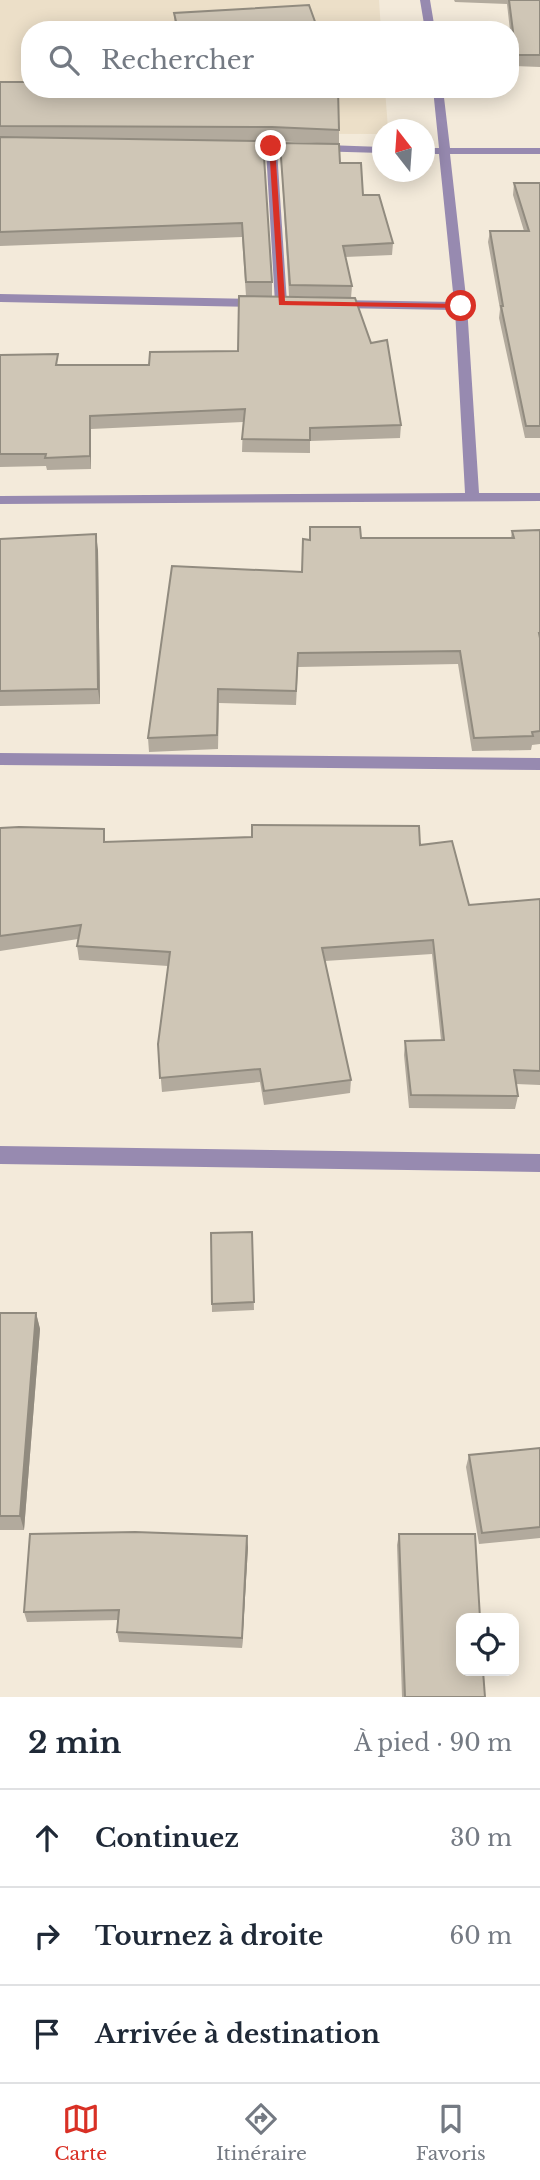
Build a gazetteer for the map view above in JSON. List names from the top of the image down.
{
  "north": "top",
  "page": {
    "search": "Rechercher",
    "heading": ["2 min", "À pied · 90 m"],
    "list": [
      ["Continuez", "30 m"],
      ["Tournez à droite", "60 m"],
      "Arrivée à destination"
    ],
    "nav": ["Carte", "Itinéraire", "Favoris"]
  }
}
